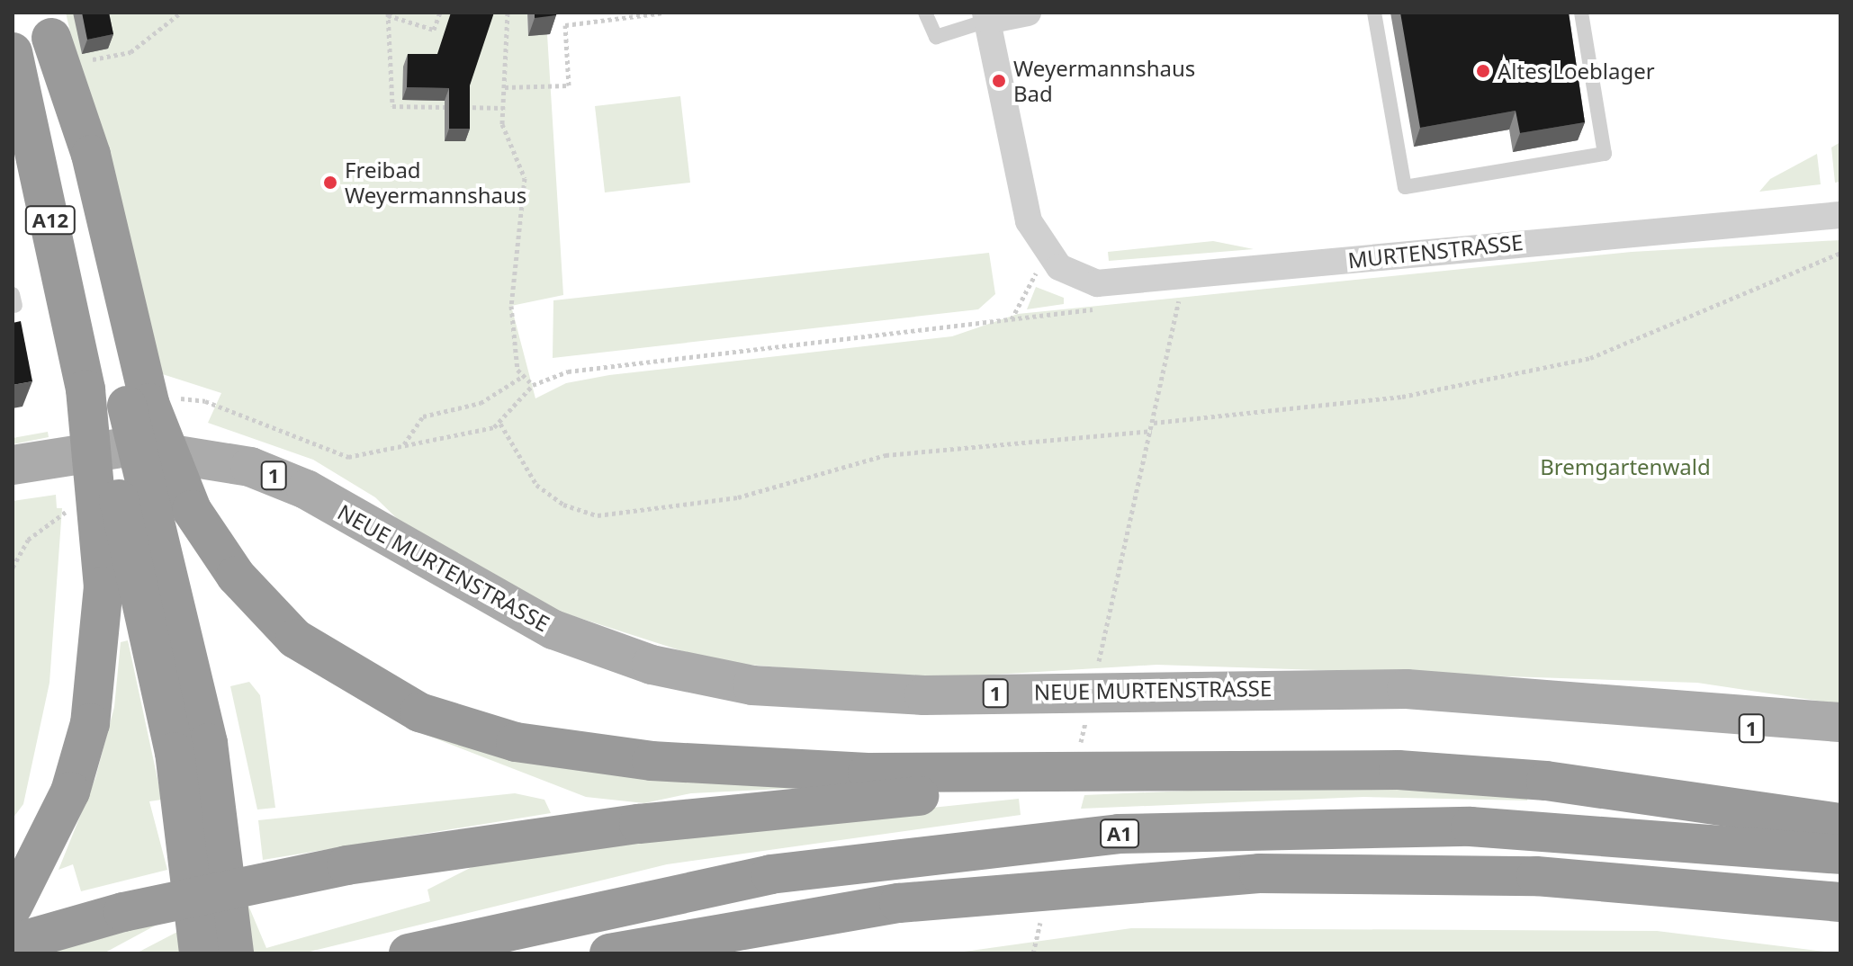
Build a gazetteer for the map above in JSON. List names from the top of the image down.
{
  "streets": {
    "highway": ["A12", "A1"],
    "main road": ["1", "NEUE MURTENSTRASSE"],
    "street": ["MURTENSTRASSE"]
  },
  "crossings": [
    ["1", "NEUE MURTENSTRASSE"]
  ],
  "parks": ["Bremgartenwald"],
  "places": ["Altes Loeblager", "Weyermannshaus Bad", "Freibad Weyermannshaus"]
}
